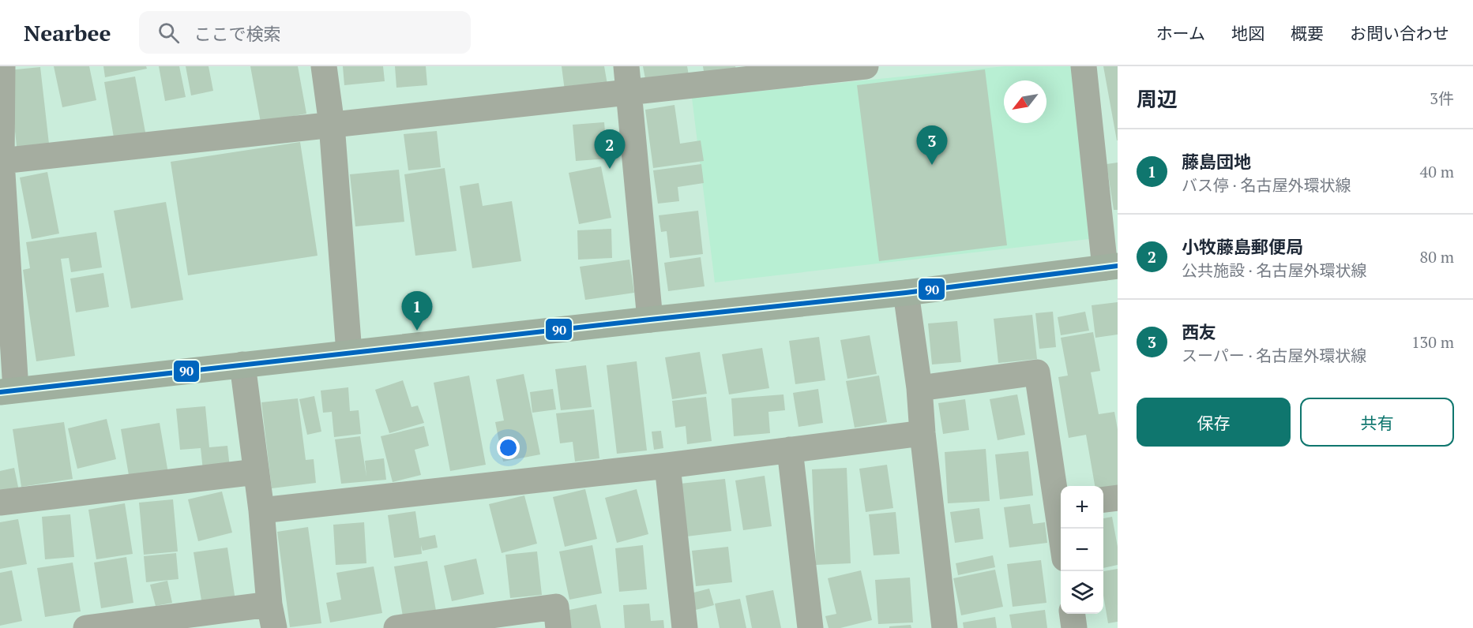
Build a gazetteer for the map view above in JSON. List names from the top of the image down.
{
  "lines": ["transit line 90"],
  "north": "bottom left",
  "page": {
    "header": "Nearbee",
    "search": "ここで検索",
    "nav": [
      "ホーム",
      "地図",
      "概要",
      "お問い合わせ"
    ],
    "heading": ["周辺", "3件"],
    "pins": ["3", "2", "1"],
    "list": [
      {
        "mark": "1",
        "name": "藤島団地",
        "note": "バス停 · 名古屋外環状線",
        "value": "40 m"
      },
      {
        "mark": "2",
        "name": "小牧藤島郵便局",
        "note": "公共施設 · 名古屋外環状線",
        "value": "80 m"
      },
      {
        "mark": "3",
        "name": "西友",
        "note": "スーパー · 名古屋外環状線",
        "value": "130 m"
      }
    ],
    "buttons": ["保存", "共有"],
    "map_buttons": ["+", "−"]
  }
}
